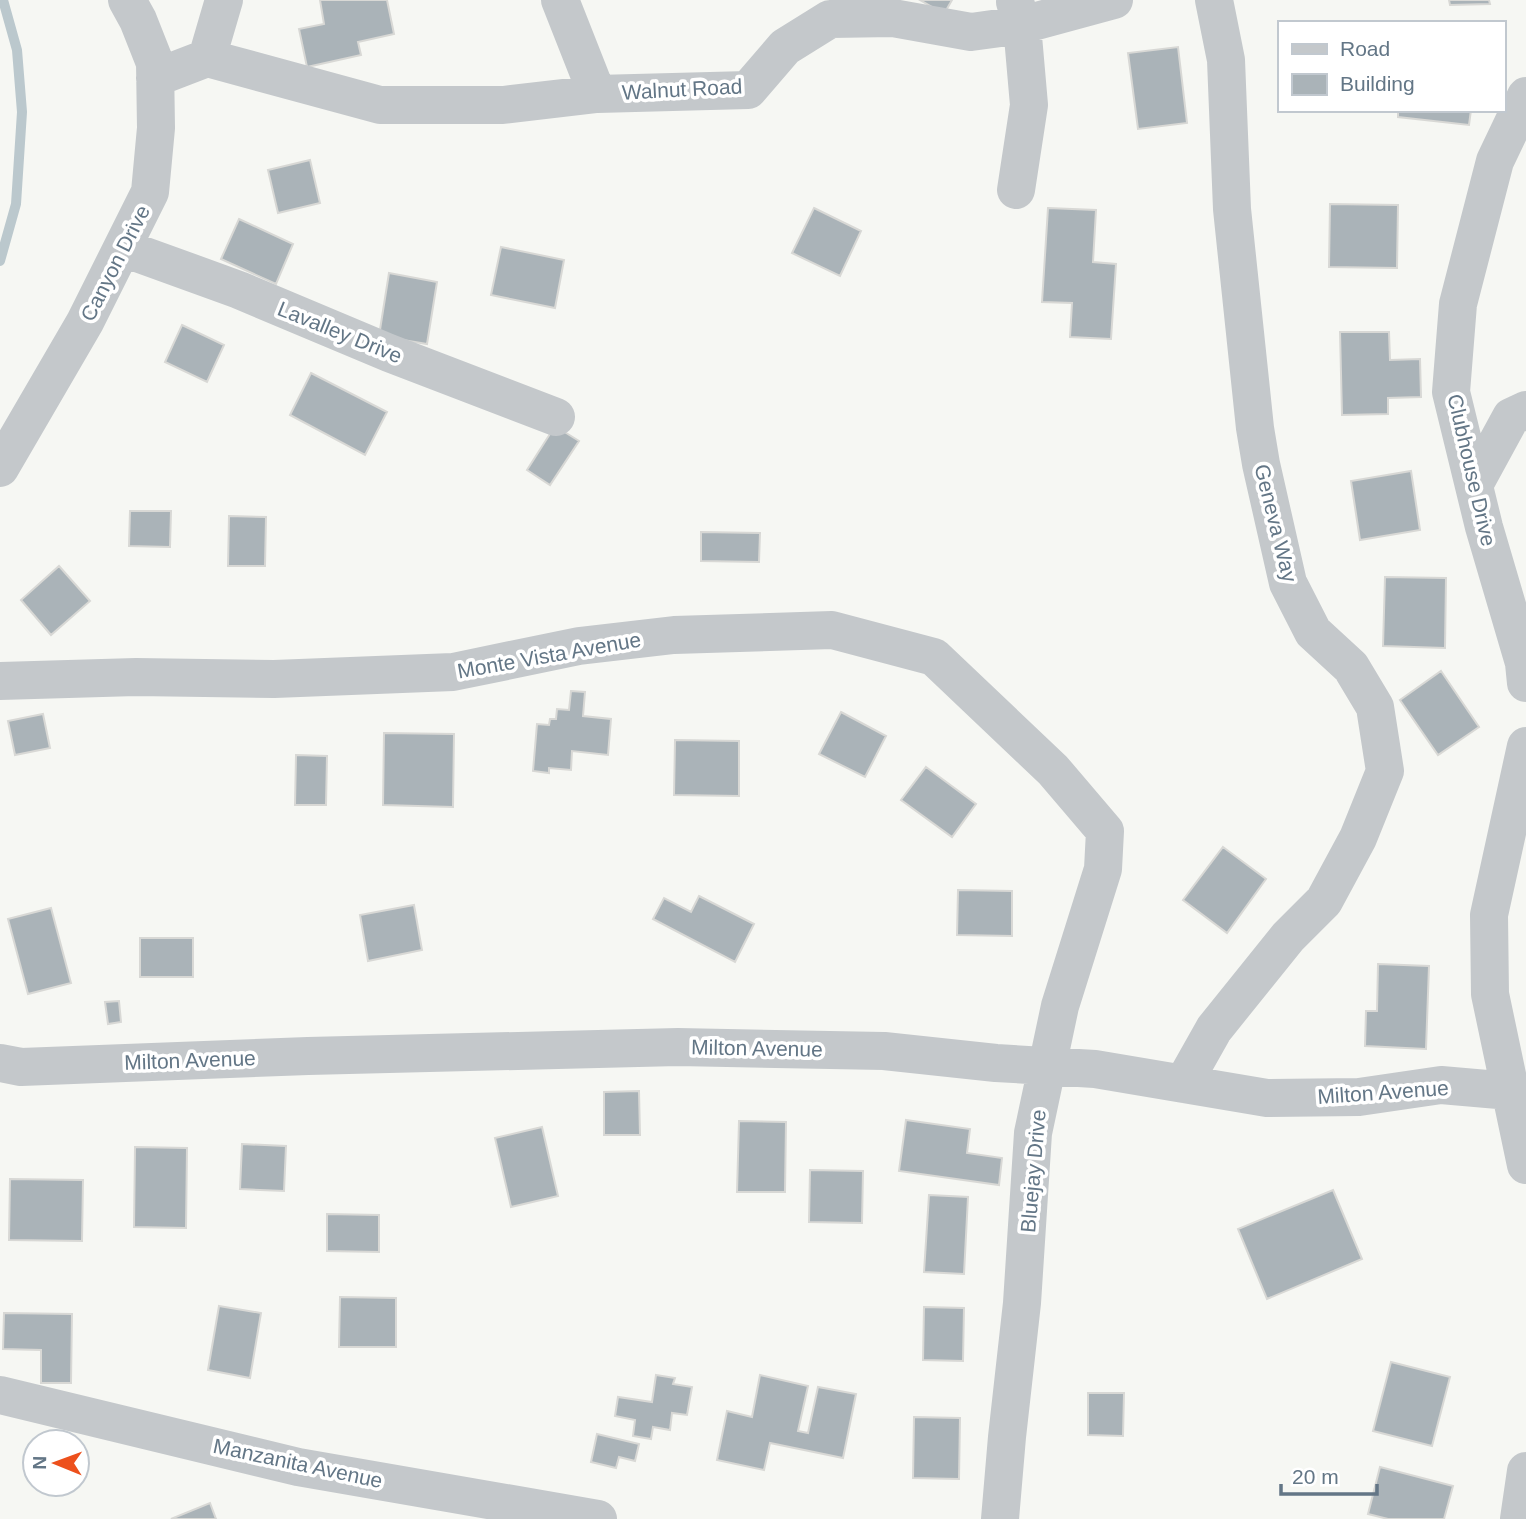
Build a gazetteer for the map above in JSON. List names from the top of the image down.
{
  "streets": {
    "street": [
      "Walnut Road",
      "Canyon Drive",
      "Lavalley Drive",
      "Clubhouse Drive",
      "Geneva Way",
      "Monte Vista Avenue",
      "Milton Avenue",
      "Bluejay Drive",
      "Manzanita Avenue"
    ]
  },
  "crossings": [
    ["Canyon Drive", "Lavalley Drive"],
    ["Geneva Way", "Milton Avenue"],
    ["Monte Vista Avenue", "Bluejay Drive"],
    ["Milton Avenue", "Bluejay Drive"]
  ],
  "legend": ["Road", "Building"],
  "scale_bar": "20 m",
  "north": "left"
}
